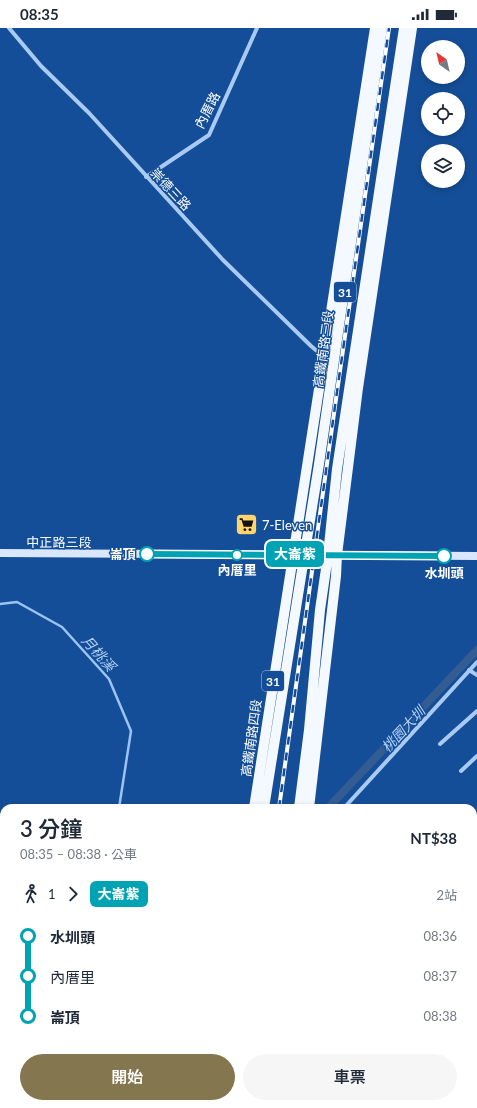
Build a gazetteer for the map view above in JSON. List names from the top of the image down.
{
  "streets": {
    "main road": [
      "31",
      "高鐵南路三段",
      "中正路三段",
      "高鐵南路四段"
    ],
    "street": ["內厝路", "崇德三路"]
  },
  "crossings": [
    ["內厝路", "崇德三路"],
    ["崇德三路", "高鐵南路三段"],
    ["31", "中正路三段"],
    ["高鐵南路三段", "中正路三段"],
    ["高鐵南路三段", "高鐵南路四段"],
    ["中正路三段", "高鐵南路四段"]
  ],
  "water": ["月桃溪", "桃園大圳"],
  "places": {
    "supermarket": ["7-Eleven"],
    "other": ["崙頂", "內厝里", "水圳頭"]
  },
  "lines": ["bus line 大崙紫"],
  "north": "top left",
  "page": {
    "status": "08:35",
    "on_map": "大崙紫",
    "heading": ["3 分鐘", "08:35 – 08:38 · 公車", "NT$38"],
    "legs": ["1", "大崙紫", "2站"],
    "list": [
      {
        "name": "水圳頭",
        "value": "08:36"
      },
      {
        "name": "內厝里",
        "value": "08:37"
      },
      {
        "name": "崙頂",
        "value": "08:38"
      }
    ],
    "buttons": ["開始", "車票"]
  }
}
